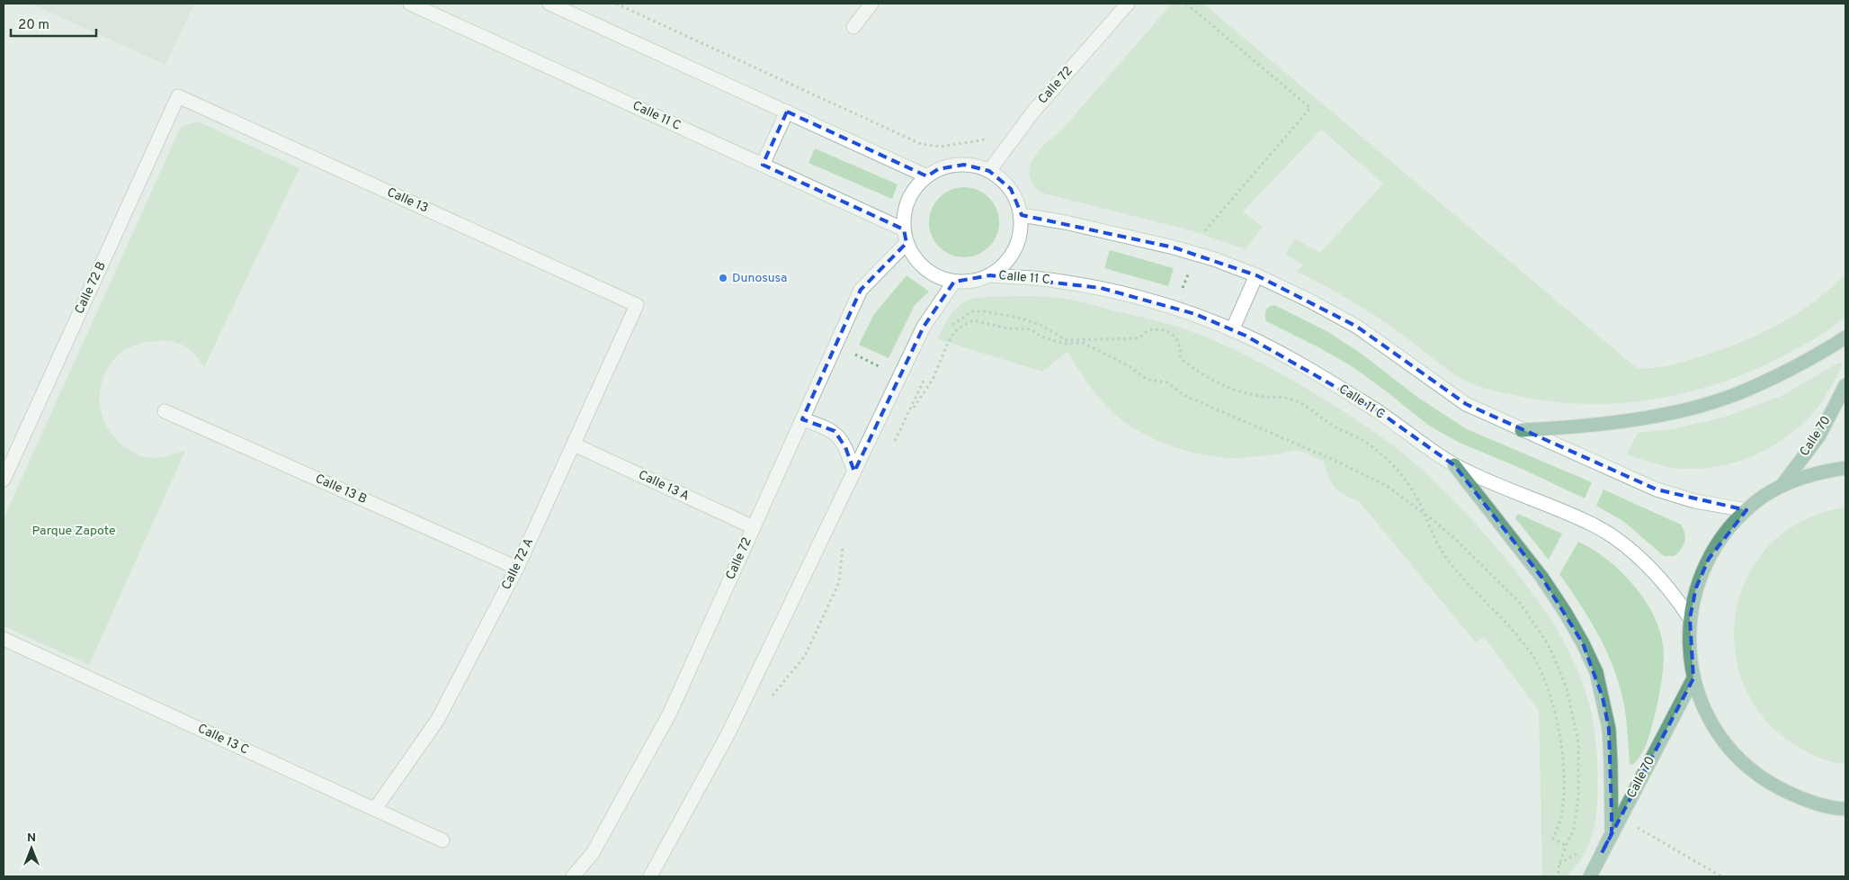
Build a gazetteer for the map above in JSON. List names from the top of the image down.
{
  "streets": {
    "main road": [
      "Calle 72",
      "Calle 11 C",
      "Calle 13",
      "Calle 72 B",
      "Calle 70",
      "Calle 13 A",
      "Calle 13 B",
      "Calle 72 A",
      "Calle 13 C"
    ]
  },
  "crossings": [
    ["Calle 72", "Calle 11 C"],
    ["Calle 72", "Calle 13 A"],
    ["Calle 13", "Calle 72 B"],
    ["Calle 13", "Calle 72 A"],
    ["Calle 13 A", "Calle 72 A"],
    ["Calle 13 B", "Calle 72 A"],
    ["Calle 72 A", "Calle 13 C"]
  ],
  "parks": ["Parque Zapote"],
  "places": ["Dunosusa"],
  "scale_bar": "20 m",
  "north": "top"
}
